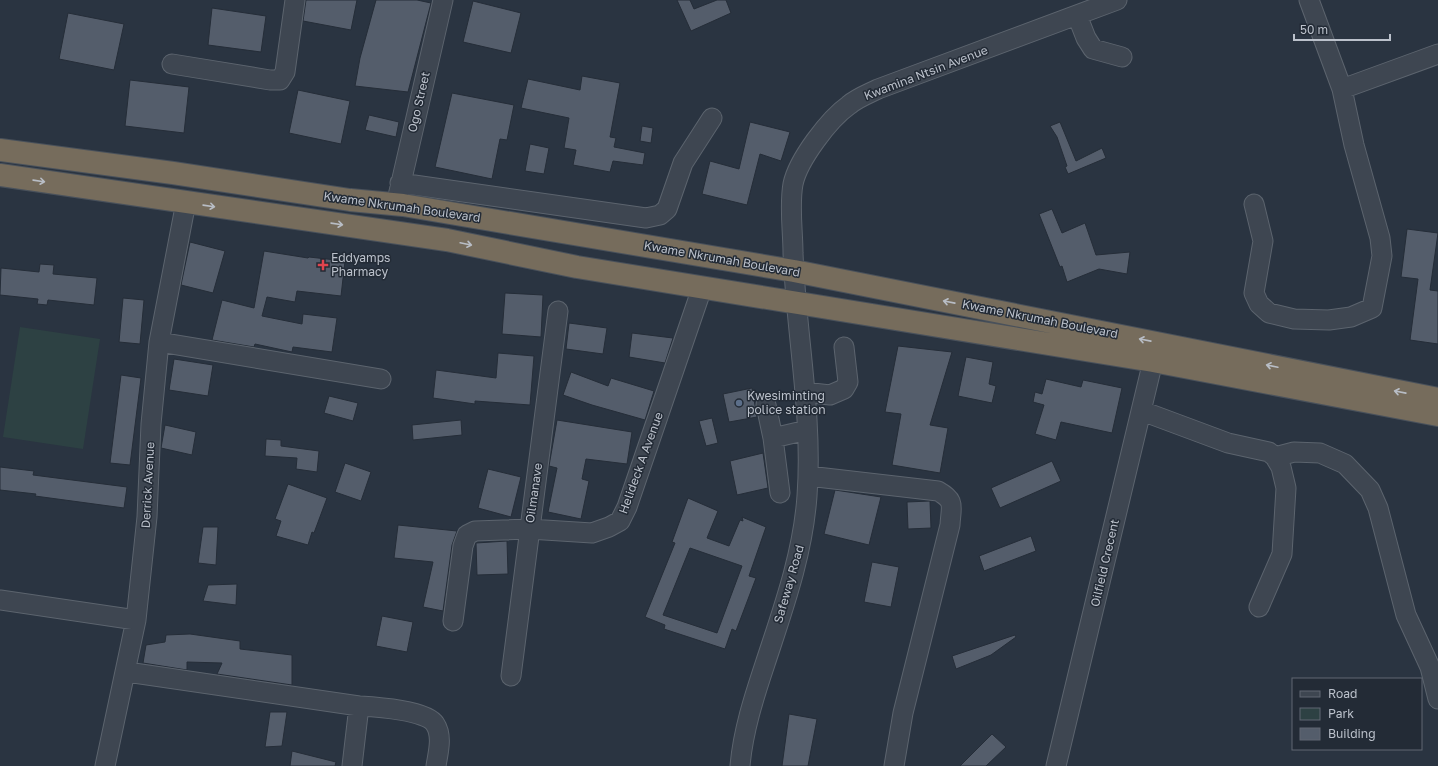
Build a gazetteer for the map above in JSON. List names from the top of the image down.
{
  "streets": {
    "highway": ["Kwame Nkrumah Boulevard"],
    "street": [
      "Kwamina Ntsin Avenue",
      "Ogo Street",
      "Helideck A Avenue",
      "Derrick Avenue",
      "Oilmanave",
      "Oilfield Crecent",
      "Safeway Road"
    ]
  },
  "crossings": [
    ["Kwamina Ntsin Avenue", "Kwame Nkrumah Boulevard"],
    ["Kwamina Ntsin Avenue", "Safeway Road"],
    ["Ogo Street", "Kwame Nkrumah Boulevard"],
    ["Kwame Nkrumah Boulevard", "Helideck A Avenue"],
    ["Kwame Nkrumah Boulevard", "Derrick Avenue"],
    ["Kwame Nkrumah Boulevard", "Oilfield Crecent"],
    ["Kwame Nkrumah Boulevard", "Safeway Road"],
    ["Helideck A Avenue", "Oilmanave"]
  ],
  "places": {
    "health": ["Eddyamps Pharmacy"],
    "other": ["Kwesiminting police station"]
  },
  "legend": ["Road", "Park", "Building"],
  "scale_bar": "50 m"
}
